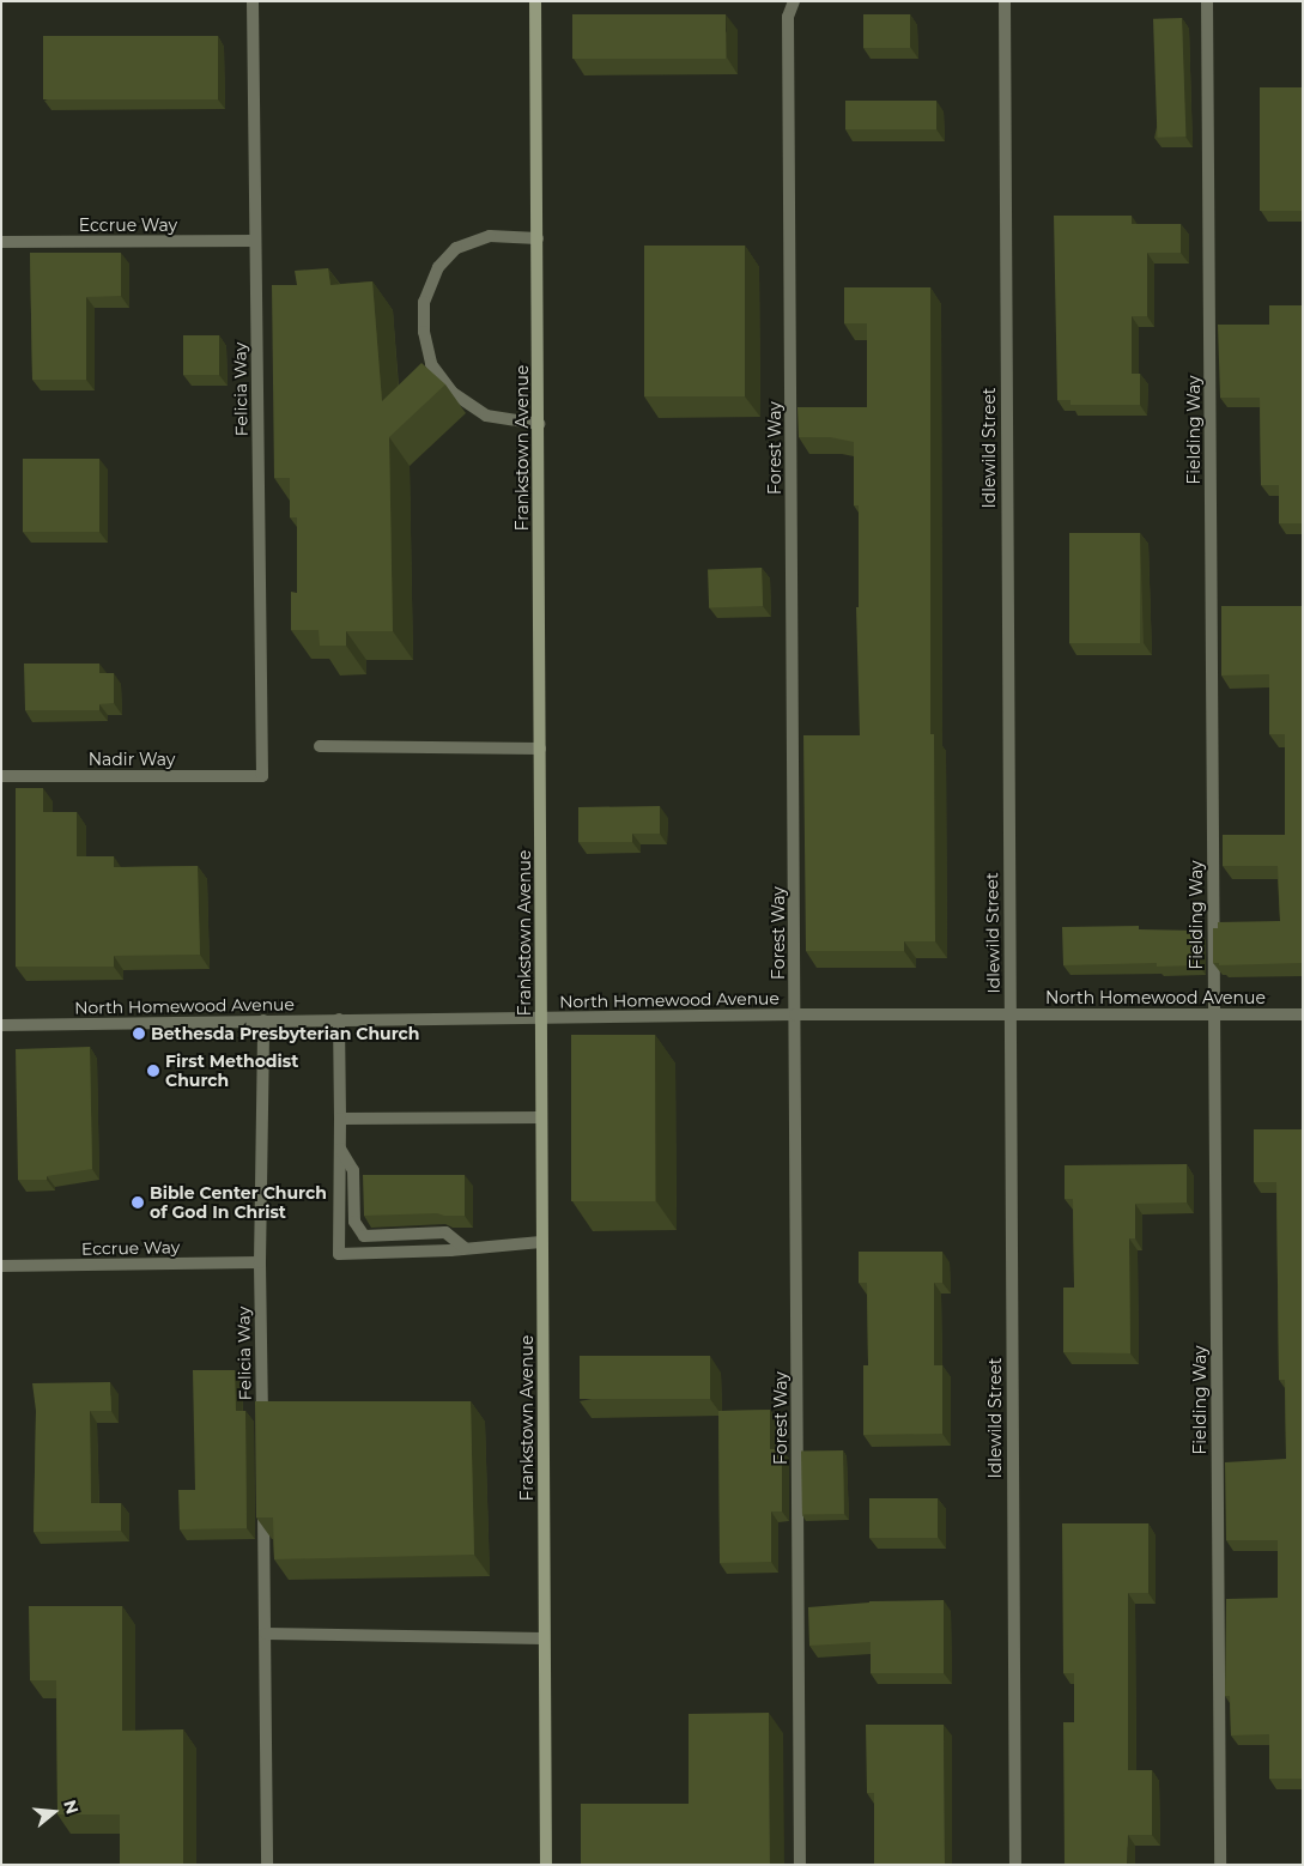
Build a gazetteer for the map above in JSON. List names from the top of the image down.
{
  "streets": {
    "street": [
      "Eccrue Way",
      "Felicia Way",
      "Fielding Way",
      "Frankstown Avenue",
      "Forest Way",
      "Idlewild Street",
      "Nadir Way",
      "North Homewood Avenue"
    ]
  },
  "crossings": [
    ["Eccrue Way", "Felicia Way"],
    ["Felicia Way", "Nadir Way"],
    ["Felicia Way", "North Homewood Avenue"],
    ["Fielding Way", "North Homewood Avenue"],
    ["Frankstown Avenue", "North Homewood Avenue"],
    ["Forest Way", "North Homewood Avenue"],
    ["Idlewild Street", "North Homewood Avenue"]
  ],
  "places": ["Bethesda Presbyterian Church", "First Methodist Church", "Bible Center Church of God In Christ"],
  "north": "right"
}
